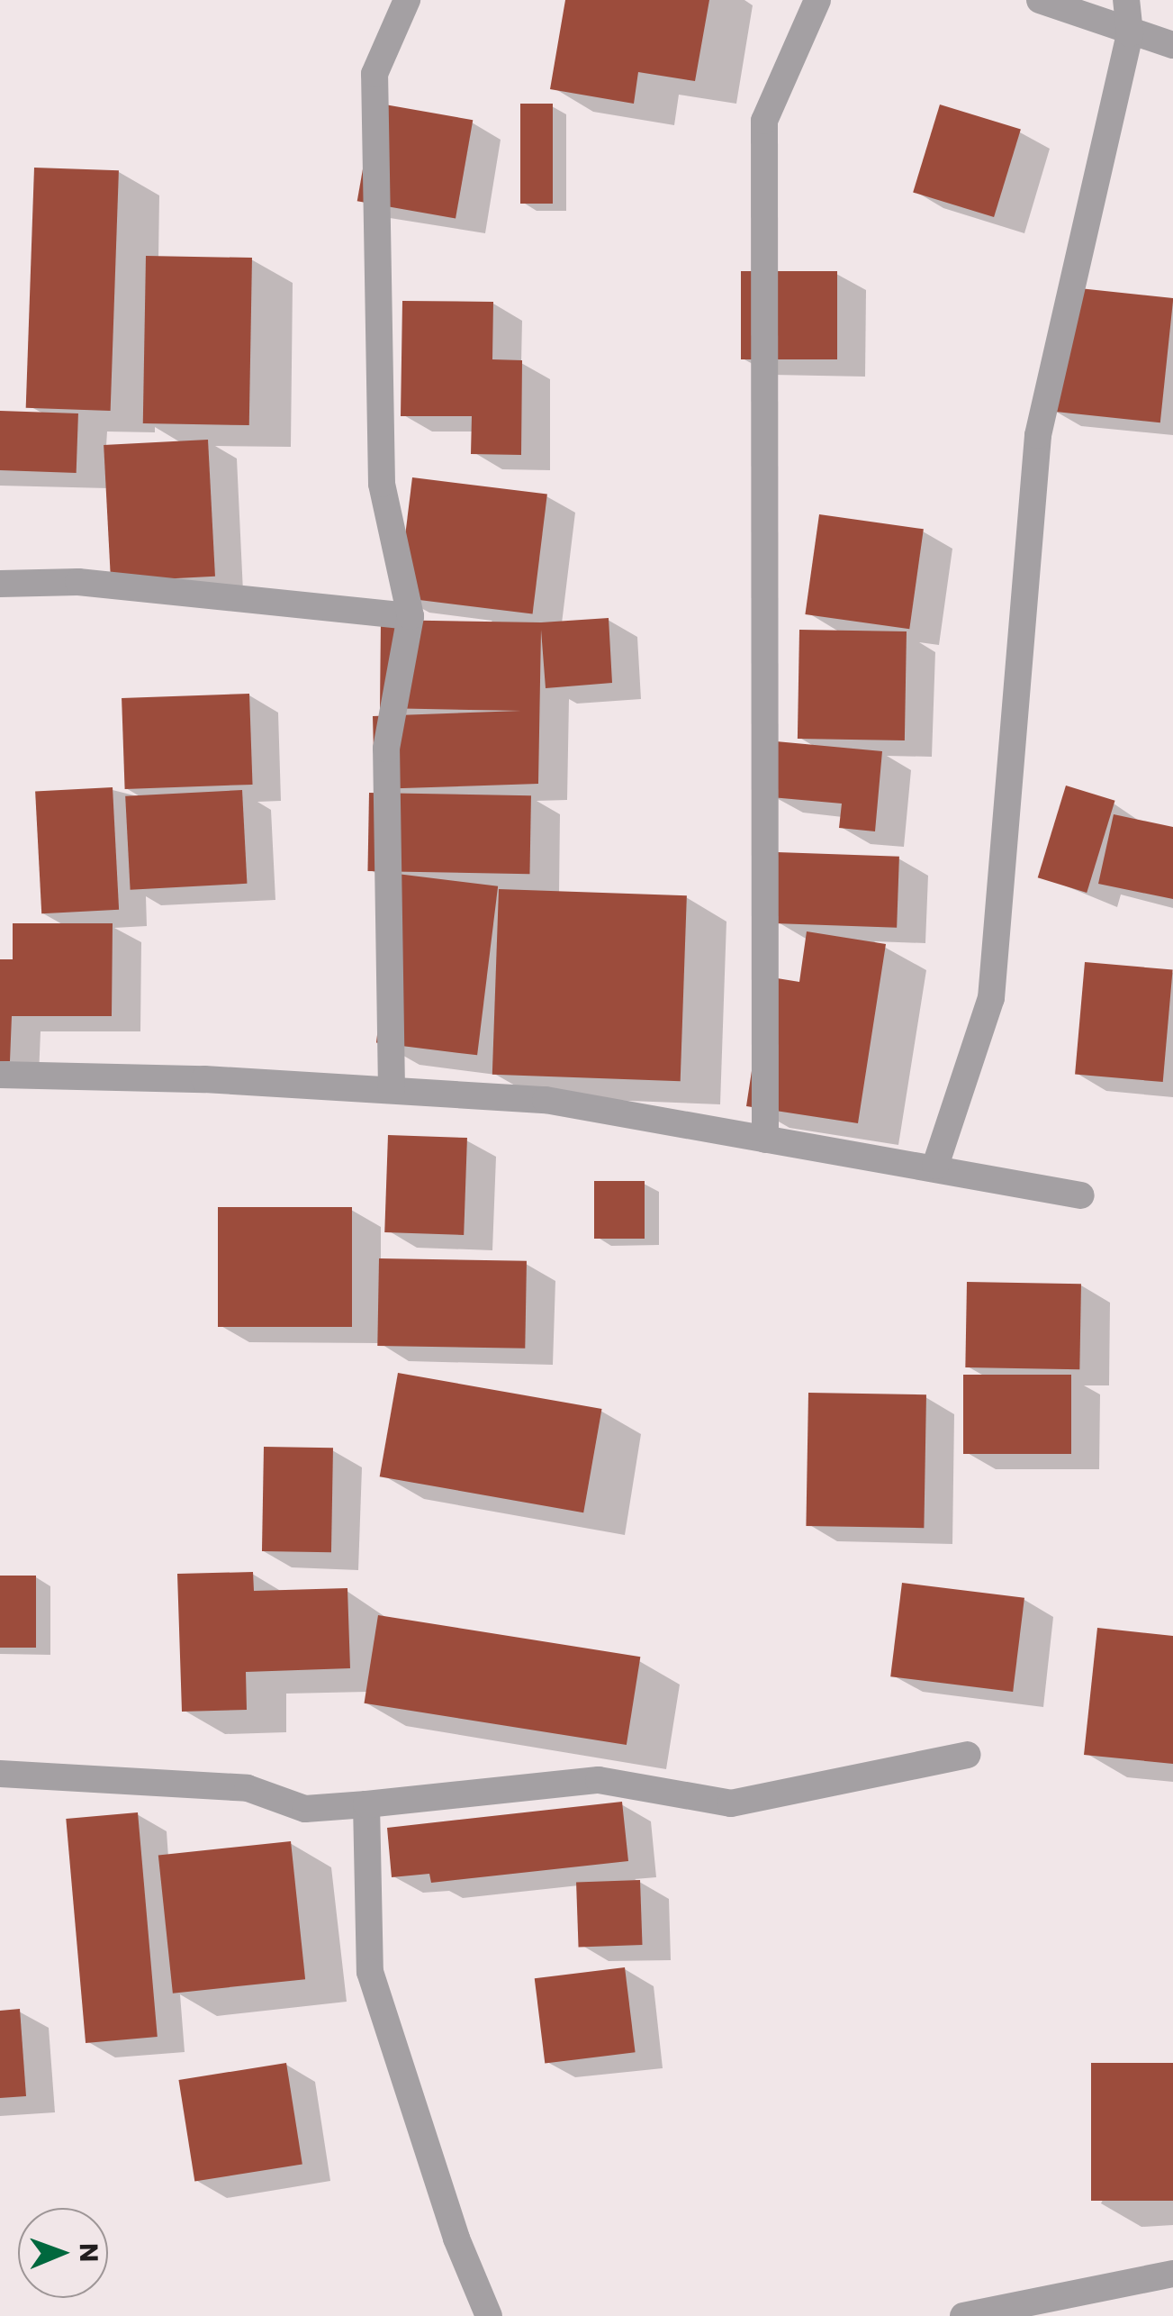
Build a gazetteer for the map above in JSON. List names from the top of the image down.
{
  "north": "right"
}
